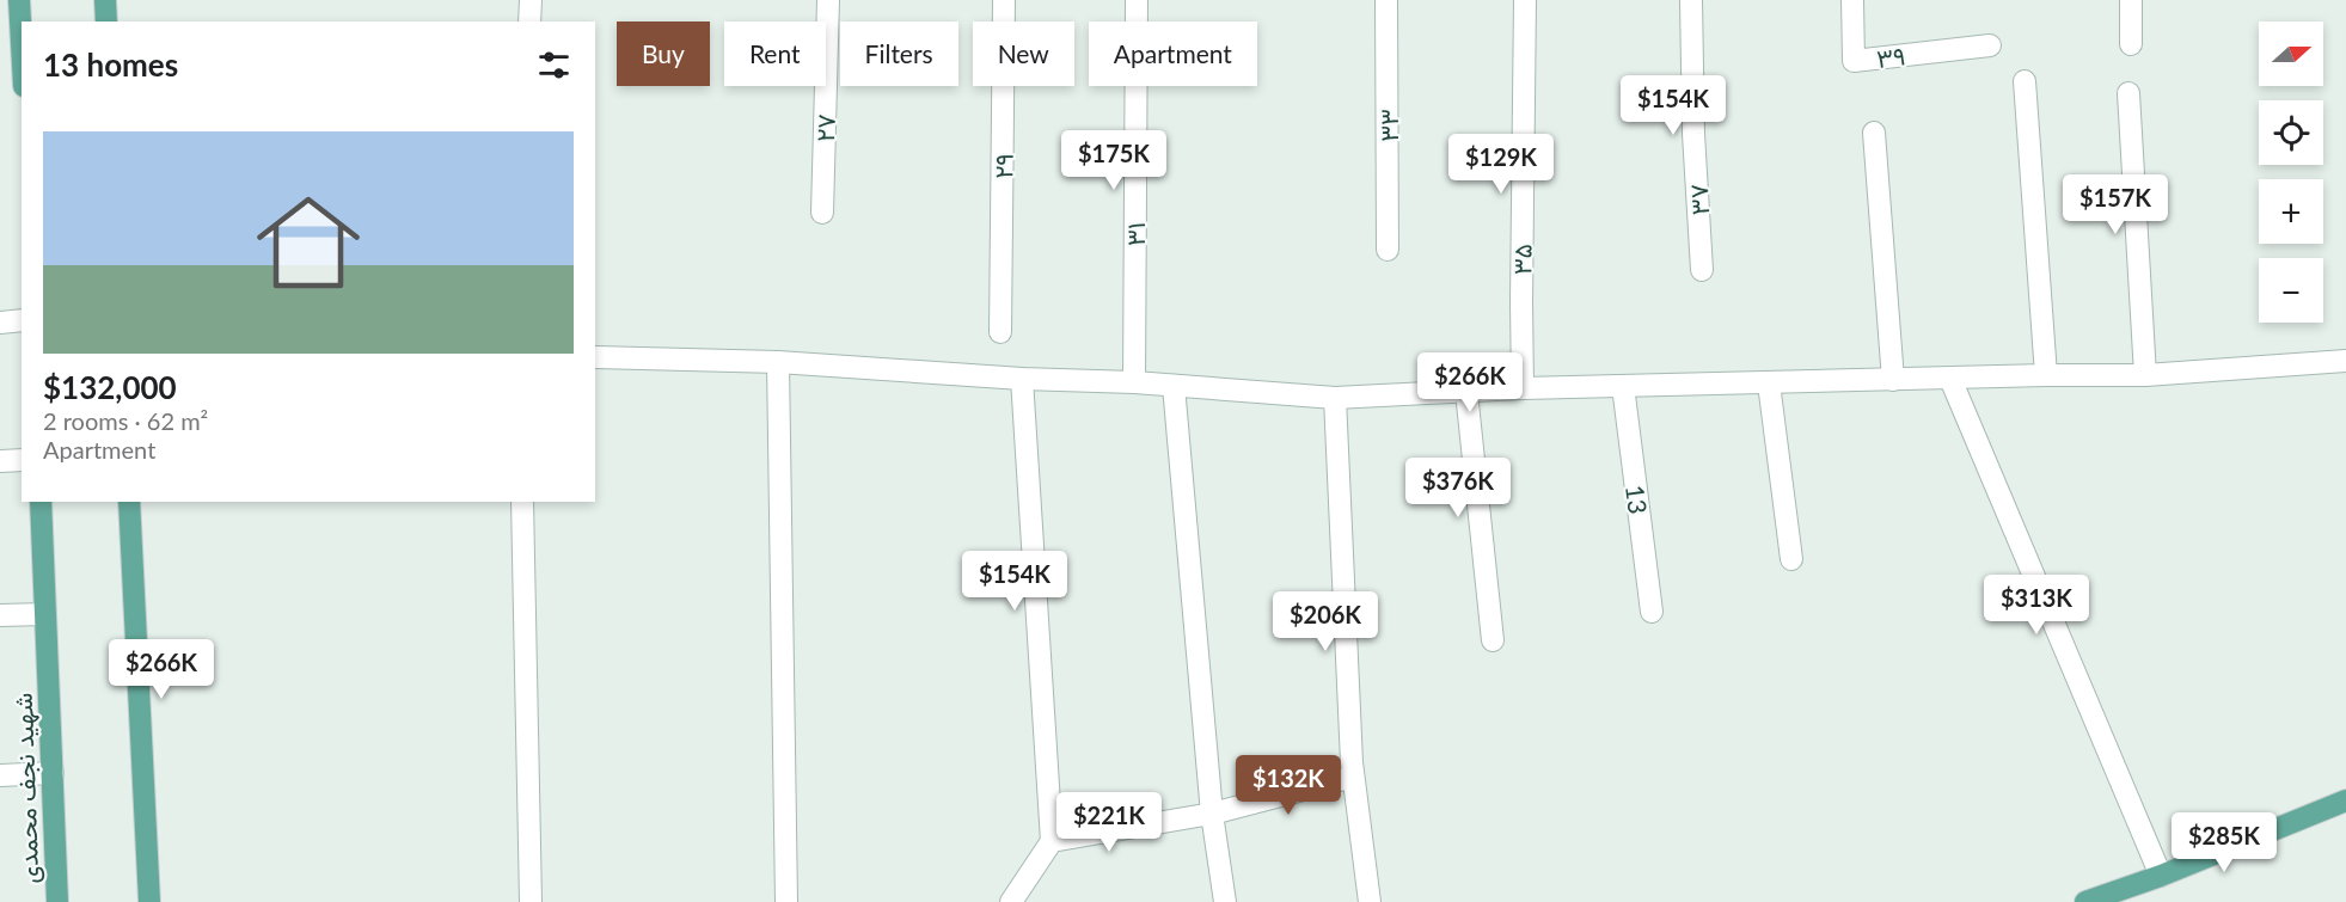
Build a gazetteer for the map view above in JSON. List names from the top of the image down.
{
  "streets": {
    "main road": ["شهید نجف محمدی"],
    "street": [
      "۳۹",
      "۳۳",
      "۲۷",
      "۲۹",
      "۳۷",
      "۳۱",
      "۳۵",
      "13"
    ]
  },
  "north": "right",
  "page": {
    "map_buttons": ["+", "−"],
    "chip": [
      "Buy",
      "Rent",
      "Filters",
      "New",
      "Apartment"
    ],
    "heading": "13 homes",
    "price": [
      "$154K",
      "$175K",
      "$129K",
      "$157K",
      "$266K",
      "$376K",
      "$154K",
      "$313K",
      "$206K",
      "$266K",
      "$132K",
      "$221K",
      "$285K"
    ],
    "list": [
      {
        "name": "$132,000",
        "note": "2 rooms · 62 m² · Apartment"
      }
    ]
  }
}
